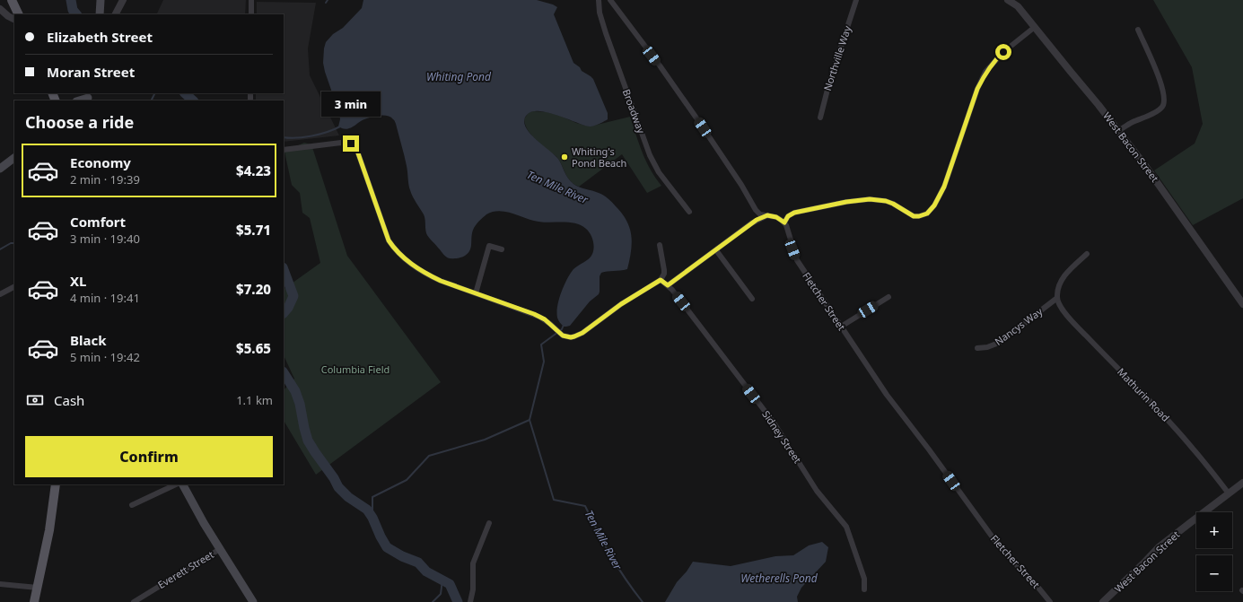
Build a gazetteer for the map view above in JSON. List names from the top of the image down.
{
  "streets": {
    "street": [
      "Northville Way",
      "Broadway",
      "West Bacon Street",
      "Fletcher Street",
      "Nancys Way",
      "Mathurin Road",
      "Sidney Street",
      "Everett Street"
    ]
  },
  "crossings": [
    ["West Bacon Street", "Mathurin Road"],
    ["Nancys Way", "Mathurin Road"]
  ],
  "water": ["Whiting Pond", "Ten Mile River", "Wetherells Pond"],
  "parks": ["Columbia Field"],
  "places": ["Whiting's Pond Beach"],
  "page": {
    "banner": ["Elizabeth Street", "Moran Street"],
    "bubble": "3 min",
    "heading": "Choose a ride",
    "list": [
      {
        "name": "Economy",
        "note": "2 min · 19:39",
        "value": "$4.23"
      },
      {
        "name": "Comfort",
        "note": "3 min · 19:40",
        "value": "$5.71"
      },
      {
        "name": "XL",
        "note": "4 min · 19:41",
        "value": "$7.20"
      },
      {
        "name": "Black",
        "note": "5 min · 19:42",
        "value": "$5.65"
      }
    ],
    "pay": ["Cash", "1.1 km"],
    "buttons": "Confirm",
    "map_buttons": ["+", "−"]
  }
}
